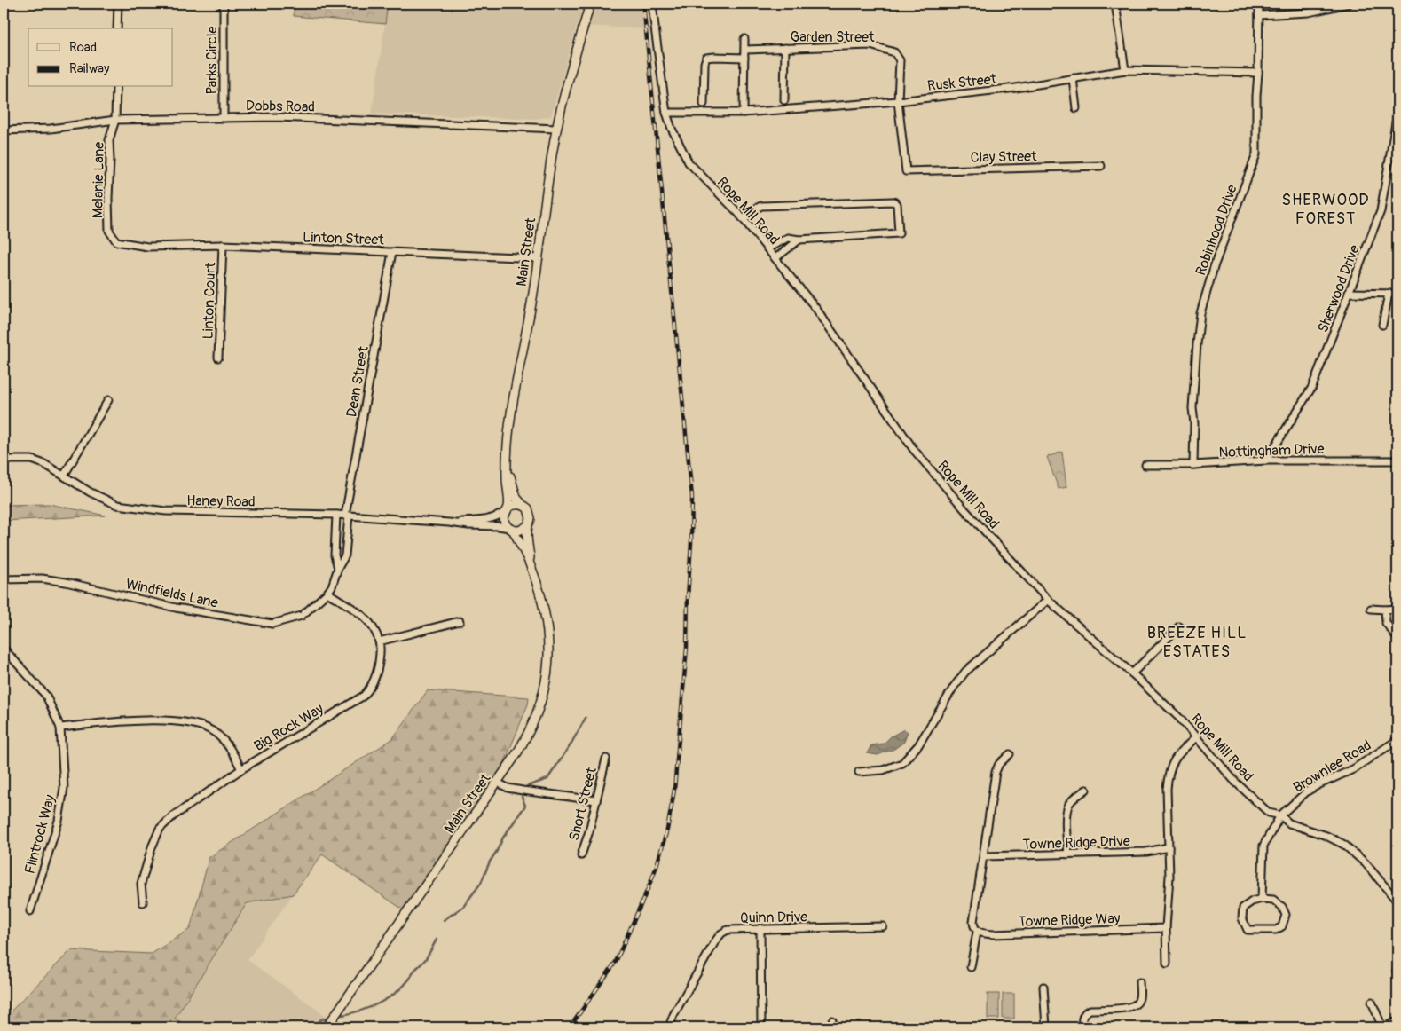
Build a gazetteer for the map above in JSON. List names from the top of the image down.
{
  "streets": {
    "main road": ["Main Street"],
    "street": [
      "Garden Street",
      "Parks Circle",
      "Rusk Street",
      "Dobbs Road",
      "Clay Street",
      "Melanie Lane",
      "Rope Mill Road",
      "Robinhood Drive",
      "Linton Street",
      "Sherwood Drive",
      "Linton Court",
      "Dean Street",
      "Nottingham Drive",
      "Haney Road",
      "Windfields Lane",
      "Big Rock Way",
      "Brownlee Road",
      "Short Street",
      "Flintrock Way",
      "Towne Ridge Drive",
      "Quinn Drive",
      "Towne Ridge Way"
    ]
  },
  "crossings": [
    ["Garden Street", "Rusk Street"],
    ["Garden Street", "Clay Street"],
    ["Parks Circle", "Dobbs Road"],
    ["Rusk Street", "Rope Mill Road"],
    ["Rusk Street", "Robinhood Drive"],
    ["Dobbs Road", "Melanie Lane"],
    ["Dobbs Road", "Main Street"],
    ["Melanie Lane", "Linton Street"],
    ["Rope Mill Road", "Brownlee Road"],
    ["Robinhood Drive", "Nottingham Drive"],
    ["Linton Street", "Main Street"],
    ["Linton Street", "Linton Court"],
    ["Linton Street", "Dean Street"],
    ["Main Street", "Haney Road"],
    ["Sherwood Drive", "Nottingham Drive"],
    ["Dean Street", "Haney Road"]
  ],
  "districts": ["SHERWOOD FOREST", "BREEZE HILL ESTATES"],
  "legend": ["Road", "Railway"]
}
